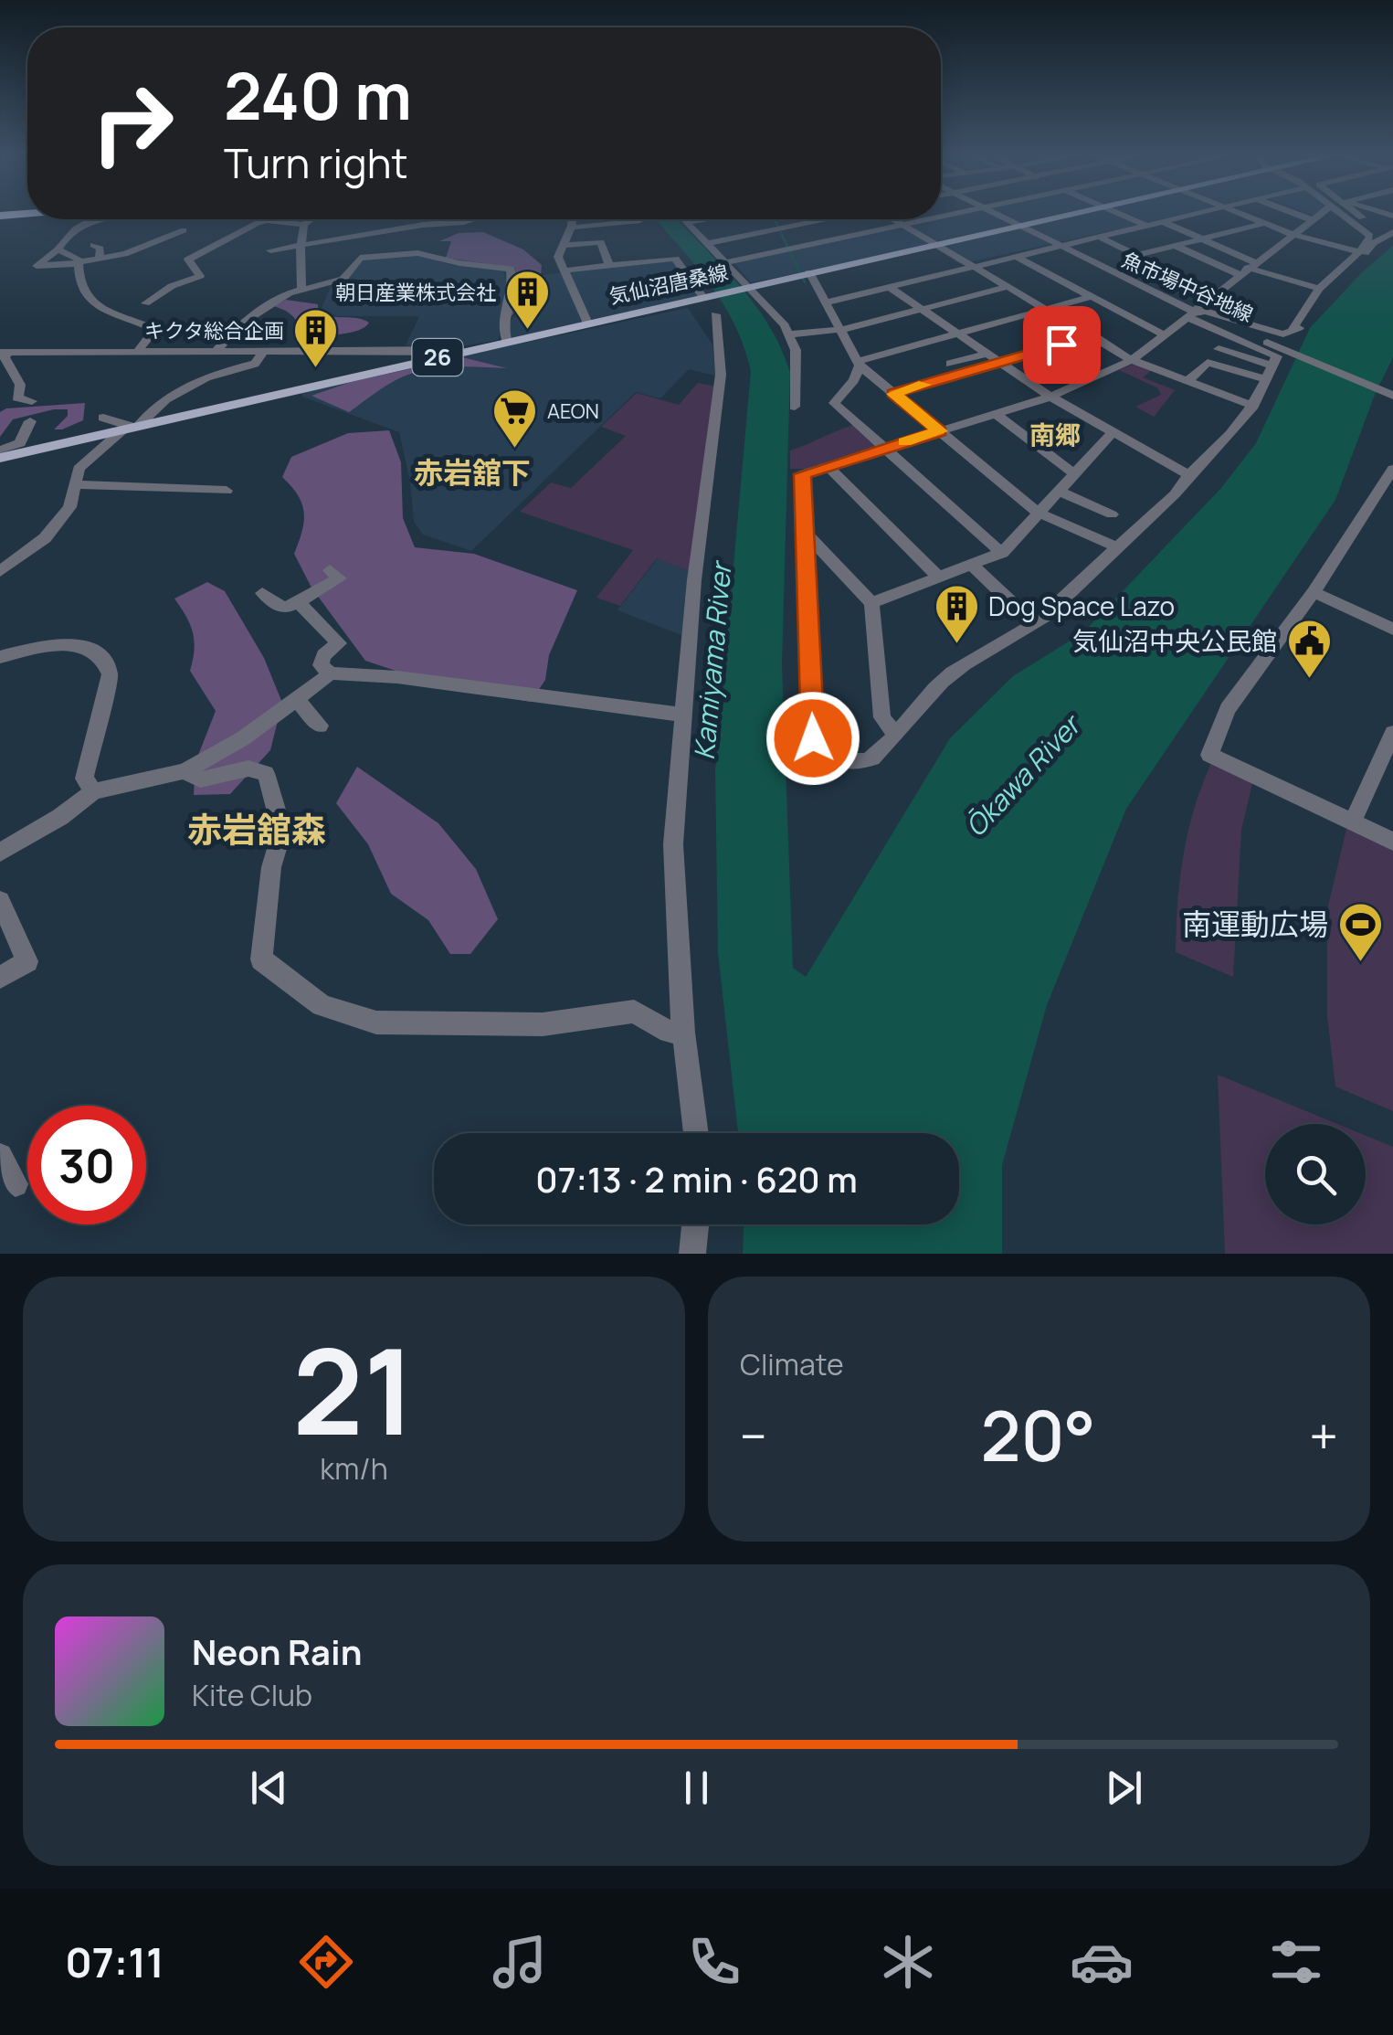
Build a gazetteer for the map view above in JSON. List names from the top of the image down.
{
  "streets": {
    "main road": ["気仙沼唐桑線", "26"],
    "street": ["魚市場中谷地線"]
  },
  "crossings": [
    ["気仙沼唐桑線", "魚市場中谷地線"]
  ],
  "districts": ["南郷", "赤岩舘下", "赤岩舘森"],
  "water": ["Kamiyama River", "Ōkawa River"],
  "places": {
    "building": ["朝日産業株式会社", "キクタ総合企画", "Dog Space Lazo"],
    "supermarket": ["AEON"],
    "public building": ["気仙沼中央公民館"],
    "sports": ["南運動広場"]
  },
  "page": {
    "turn": ["240 m", "Turn right"],
    "limit": "30",
    "trip": "07:13 · 2 min · 620 m",
    "tile": [
      ["21", "km/h"],
      "Climate"
    ],
    "heat": ["−", "20°", "+"],
    "song": ["Neon Rain", "Kite Club"],
    "tabs": "07:11"
  }
}
